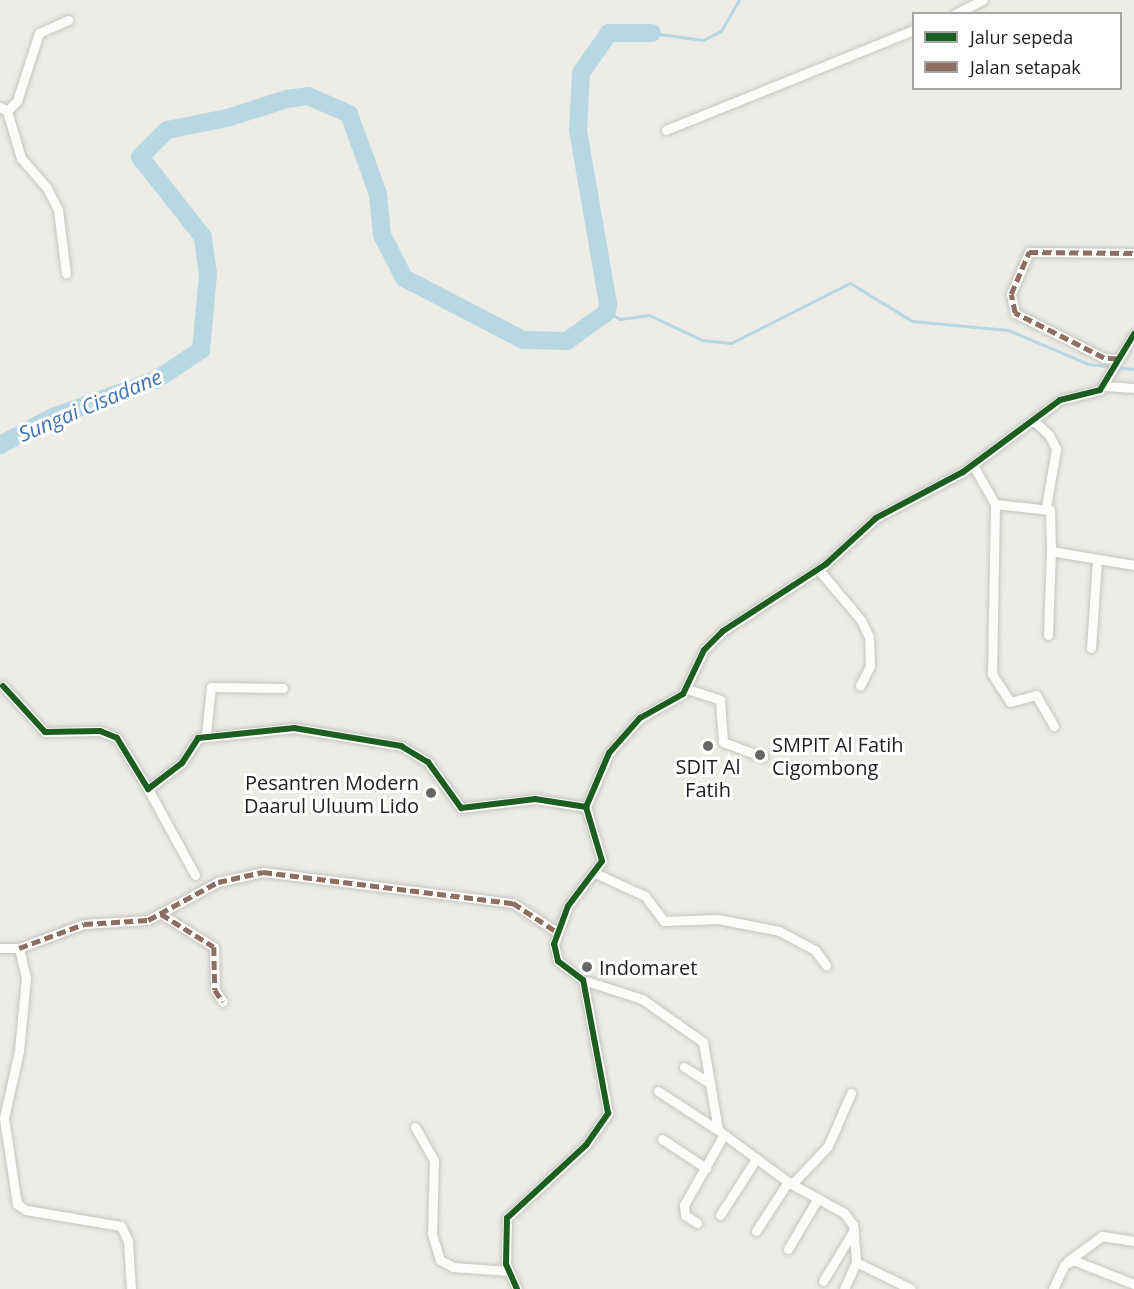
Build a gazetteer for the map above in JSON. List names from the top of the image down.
{
  "water": ["Sungai Cisadane"],
  "places": [
    "SDIT Al Fatih",
    "SMPIT Al Fatih Cigombong",
    "Pesantren Modern Daarul Uluum Lido",
    "Indomaret"
  ],
  "legend": ["Jalur sepeda", "Jalan setapak"]
}
